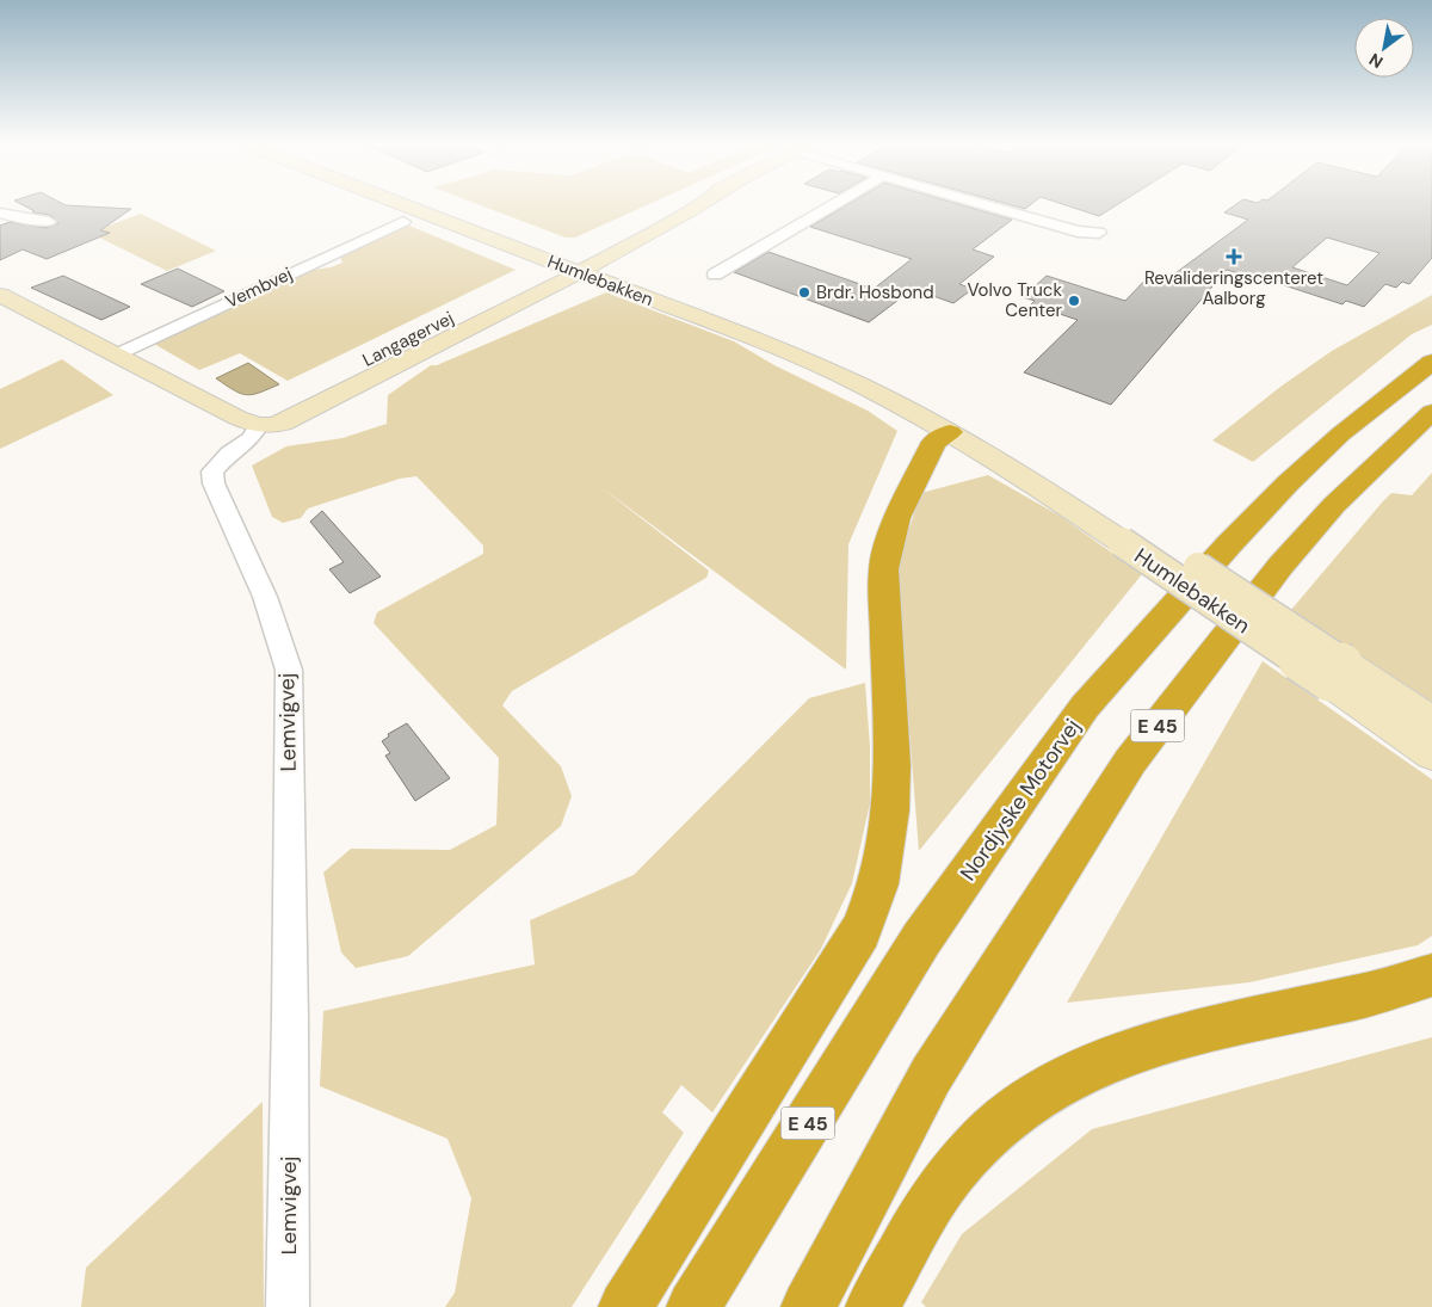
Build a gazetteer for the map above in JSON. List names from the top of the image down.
{
  "streets": {
    "highway": ["E 45", "Nordjyske Motorvej"],
    "street": [
      "Humlebakken",
      "Vembvej",
      "Langagervej",
      "Lemvigvej"
    ]
  },
  "crossings": [
    ["Humlebakken", "Langagervej"],
    ["Langagervej", "Lemvigvej"]
  ],
  "places": {
    "health": ["Revalideringscenteret Aalborg"],
    "other": ["Brdr. Hosbond", "Volvo Truck Center"]
  },
  "north": "bottom left"
}
